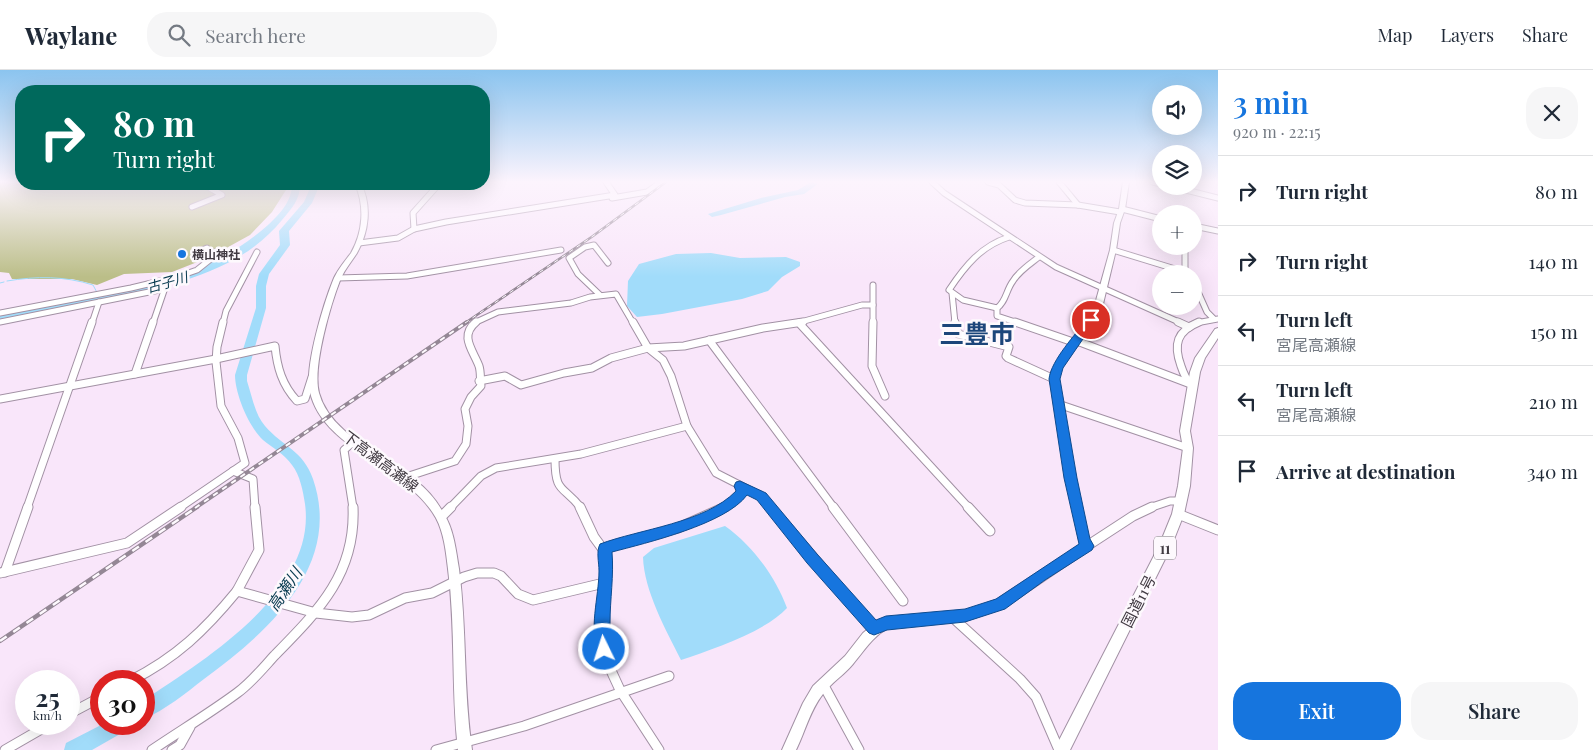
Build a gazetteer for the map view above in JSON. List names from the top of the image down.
{
  "streets": {
    "highway": ["11", "国道11号"],
    "main road": ["下高瀬高瀬線"]
  },
  "districts": ["三豊市"],
  "water": ["古子川", "高瀬川"],
  "places": ["横山神社"],
  "page": {
    "header": "Waylane",
    "search": "Search here",
    "nav": ["Map", "Layers", "Share"],
    "heading": ["3 min", "920 m · 22:15"],
    "map_buttons": ["+", "−"],
    "turn": ["80 m", "Turn right"],
    "list": [
      {
        "name": "Turn right",
        "value": "80 m"
      },
      {
        "name": "Turn right",
        "value": "140 m"
      },
      {
        "name": "Turn left",
        "note": "宮尾高瀬線",
        "value": "150 m"
      },
      {
        "name": "Turn left",
        "note": "宮尾高瀬線",
        "value": "210 m"
      },
      {
        "name": "Arrive at destination",
        "value": "340 m"
      }
    ],
    "speed": "25 km/h",
    "limit": "30",
    "buttons": ["Exit", "Share"]
  }
}
